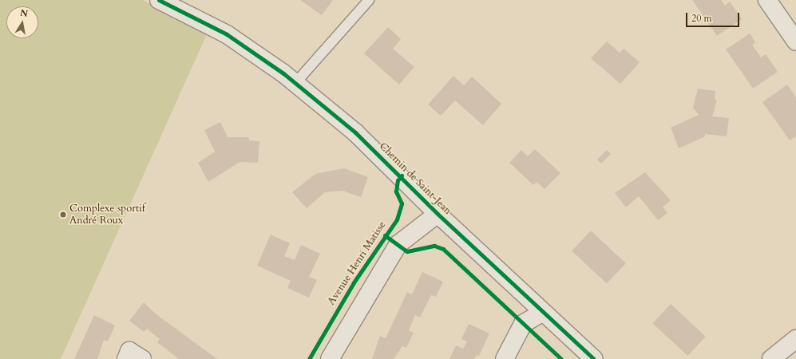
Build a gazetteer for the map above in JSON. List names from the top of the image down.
{
  "streets": {
    "street": ["Chemin de Saint-Jean"],
    "cycle path": ["Avenue Henri Matisse"]
  },
  "places": ["Complexe sportif André Roux"],
  "scale_bar": "20 m",
  "north": "top"
}
